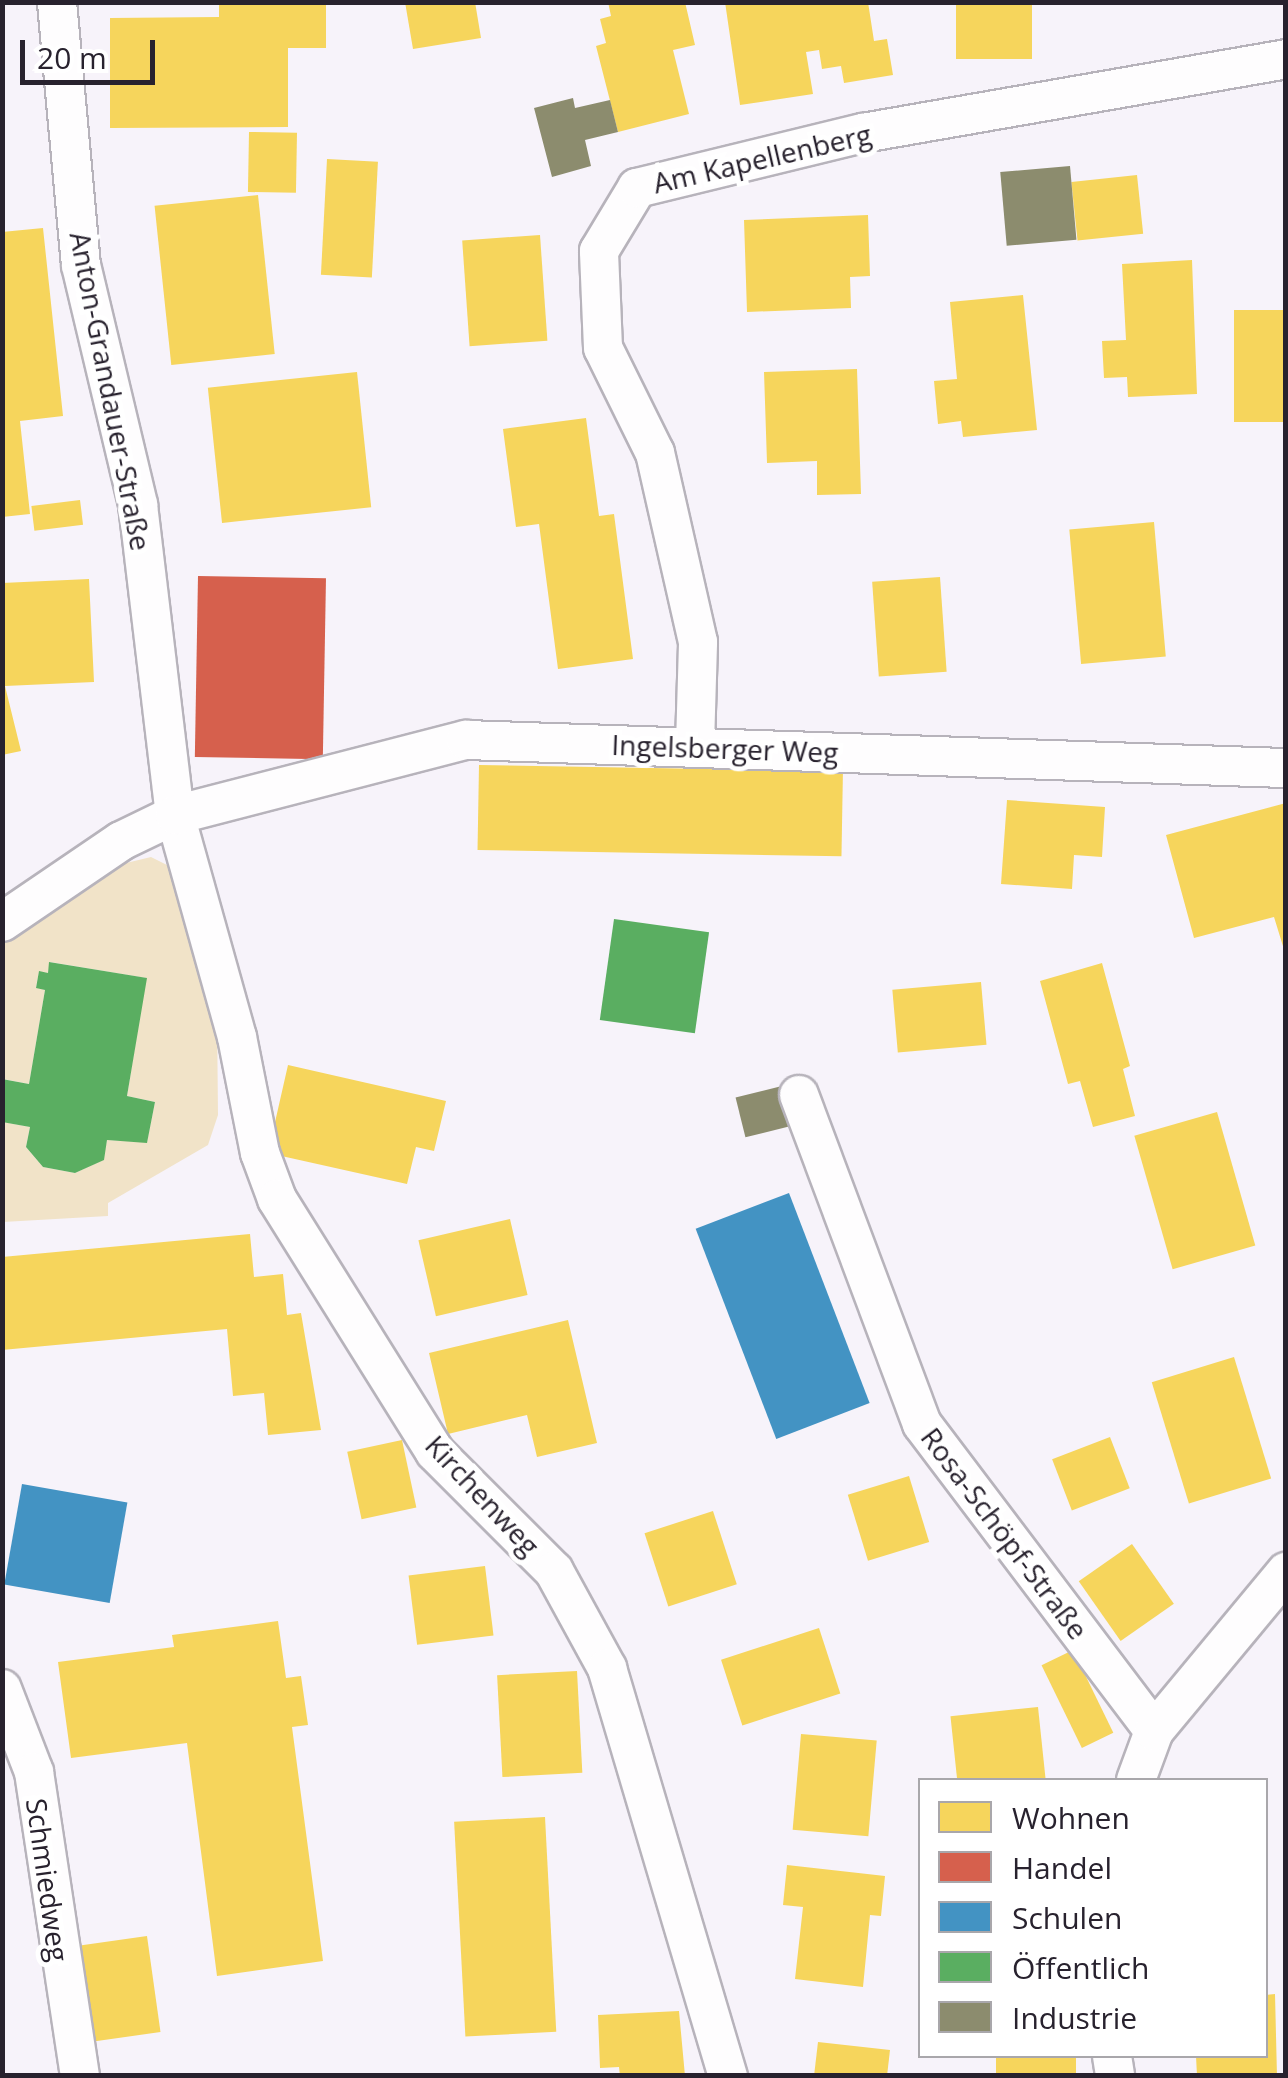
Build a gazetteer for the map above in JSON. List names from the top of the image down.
{
  "streets": {
    "street": [
      "Am Kapellenberg",
      "Anton-Grandauer-Straße",
      "Ingelsberger Weg",
      "Kirchenweg",
      "Rosa-Schöpf-Straße",
      "Schmiedweg"
    ]
  },
  "crossings": [
    ["Am Kapellenberg", "Ingelsberger Weg"],
    ["Anton-Grandauer-Straße", "Ingelsberger Weg"],
    ["Anton-Grandauer-Straße", "Kirchenweg"],
    ["Ingelsberger Weg", "Kirchenweg"]
  ],
  "legend": [
    "Wohnen",
    "Handel",
    "Schulen",
    "Öffentlich",
    "Industrie"
  ],
  "scale_bar": "20 m"
}
